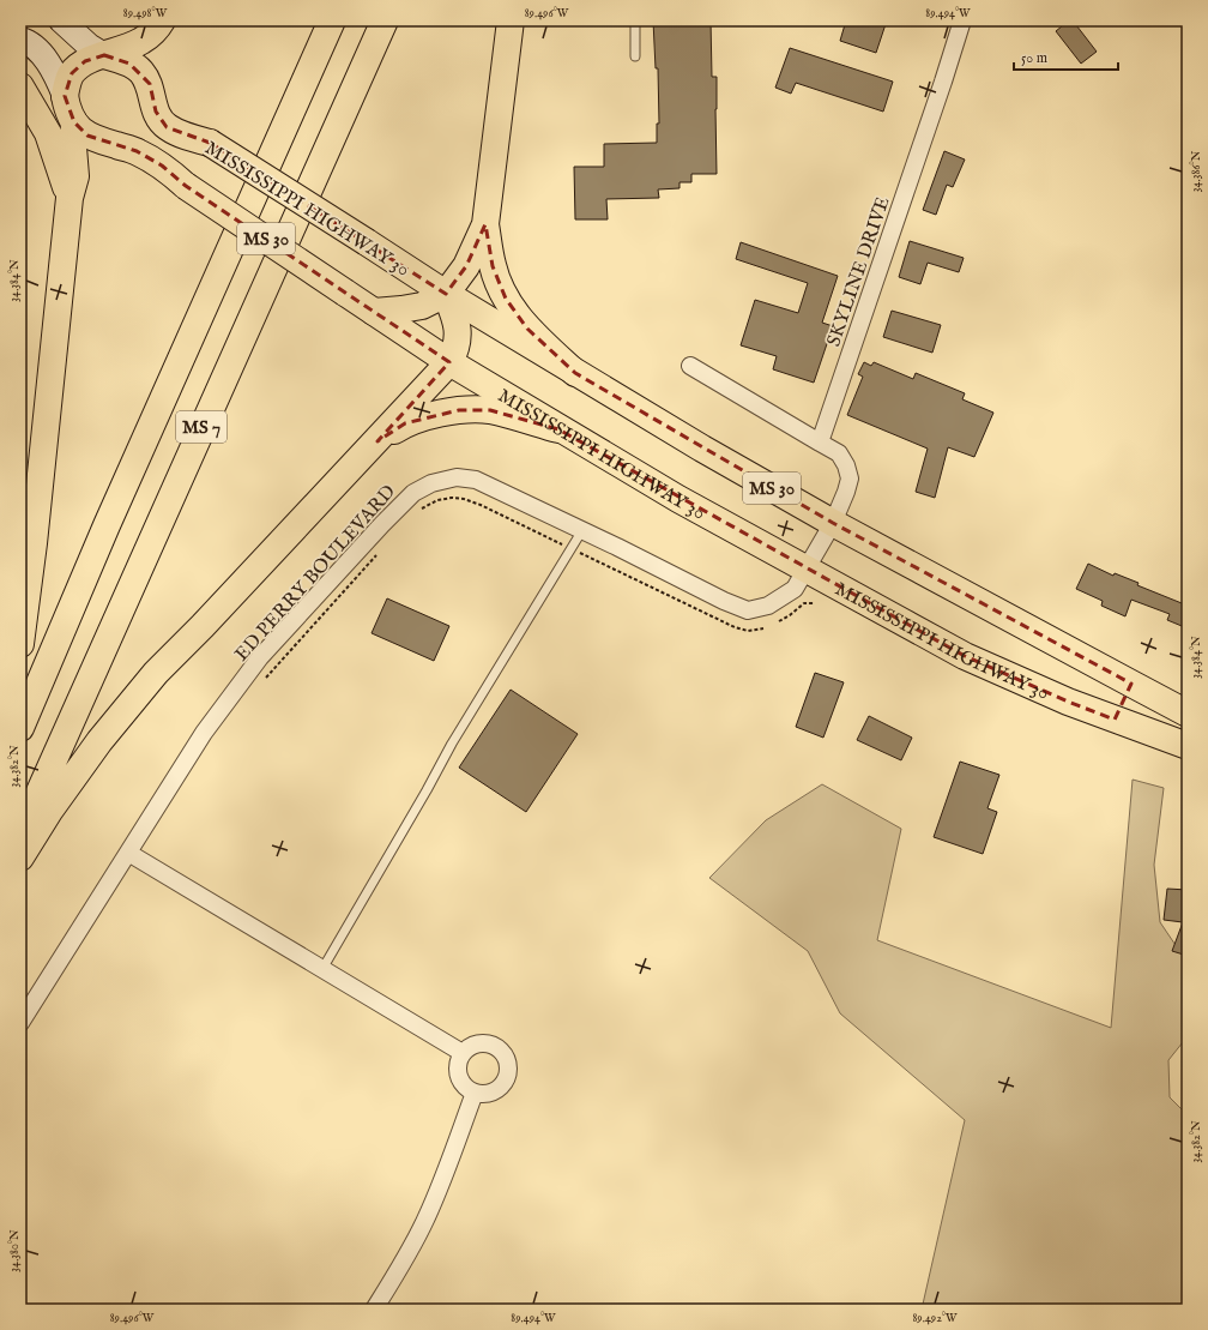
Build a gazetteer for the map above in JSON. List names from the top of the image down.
{
  "streets": {
    "main road": ["MISSISSIPPI HIGHWAY 30", "MS 30", "MS 7"],
    "street": ["SKYLINE DRIVE", "ED PERRY BOULEVARD"]
  },
  "crossings": [
    ["MISSISSIPPI HIGHWAY 30", "ED PERRY BOULEVARD"]
  ],
  "scale_bar": "50 m",
  "coordinates": [
    "89.498°W",
    "89.496°W",
    "89.494°W",
    "34.386°N",
    "34.384°N",
    "34.382°N",
    "34.380°N",
    "89.492°W"
  ]
}
